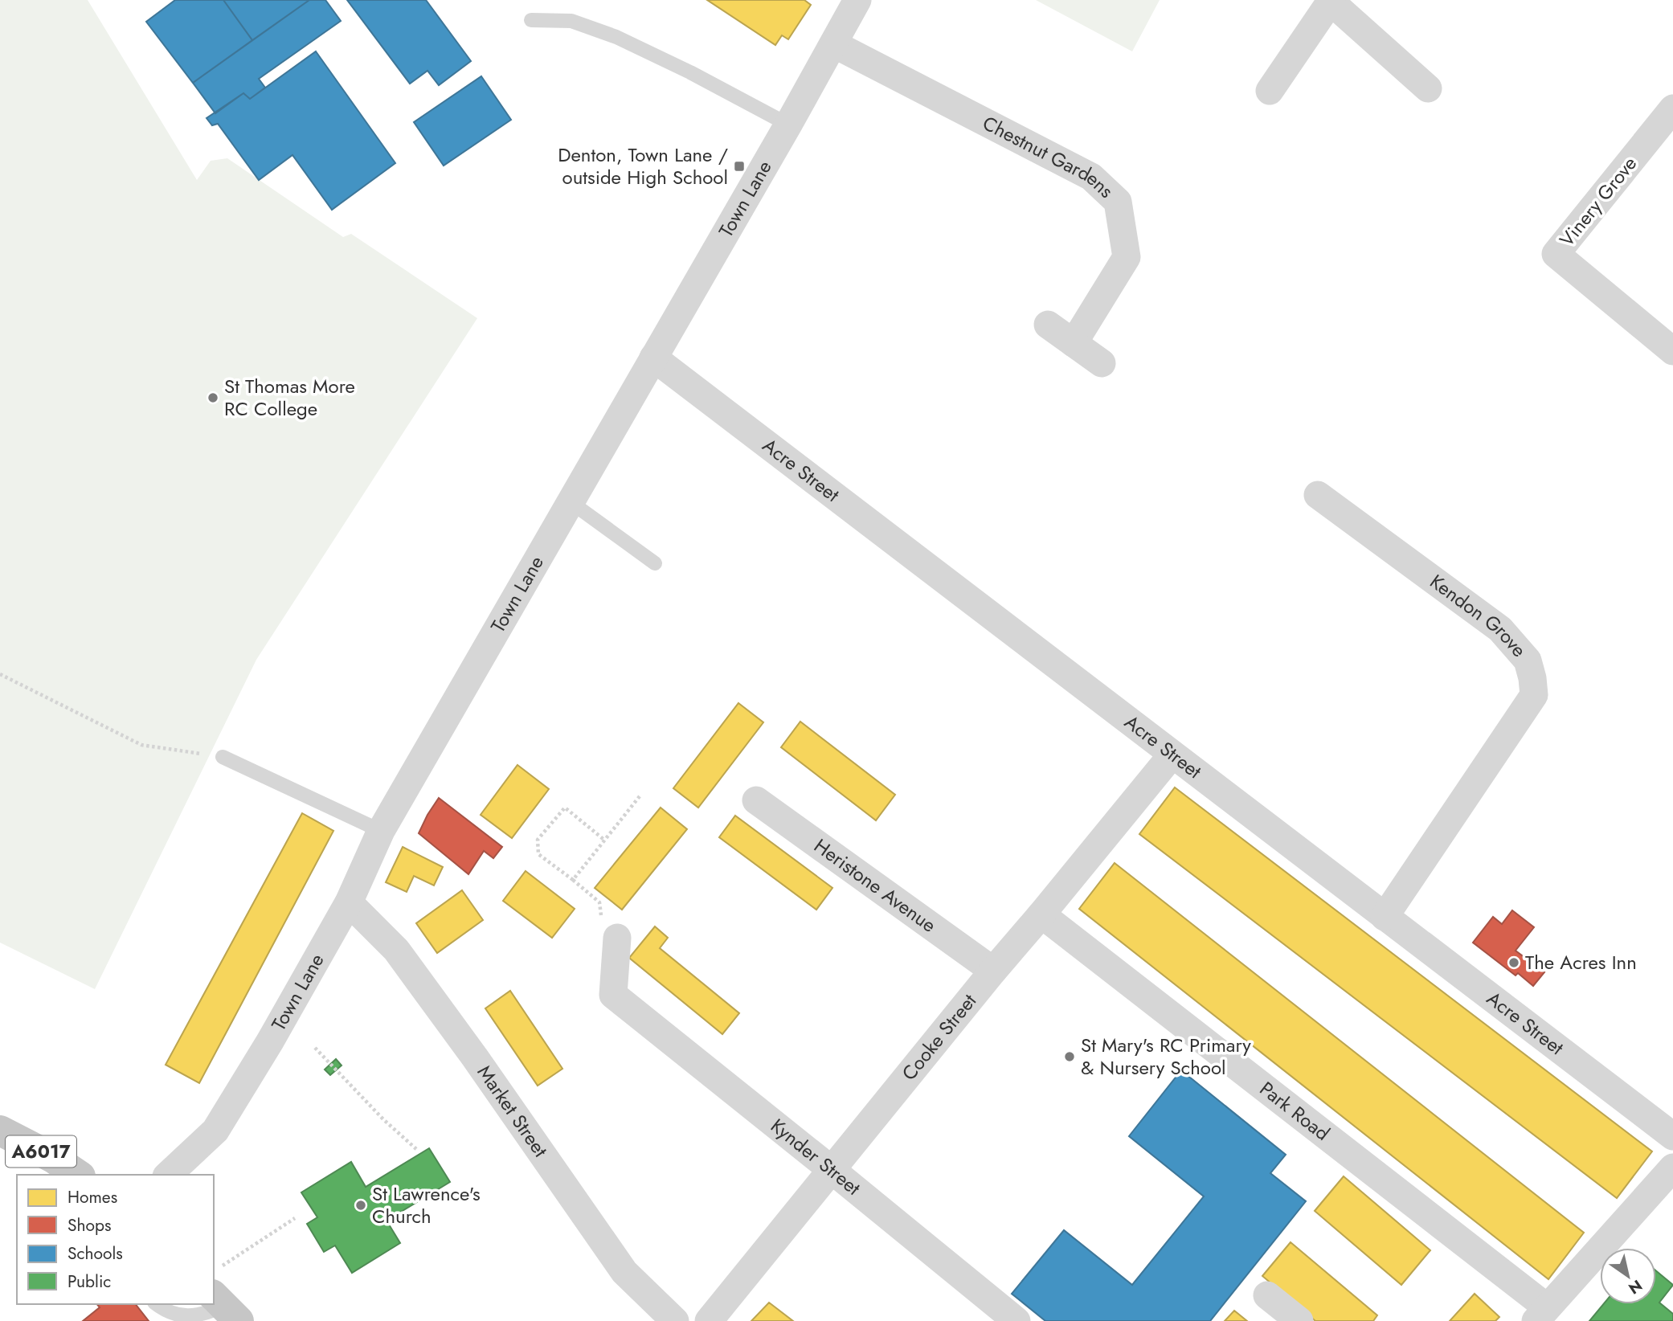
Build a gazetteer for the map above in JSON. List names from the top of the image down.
{
  "streets": {
    "highway": ["A6017"],
    "street": [
      "Chestnut Gardens",
      "Town Lane",
      "Vinery Grove",
      "Acre Street",
      "Kendon Grove",
      "Heristone Avenue",
      "Cooke Street",
      "Park Road",
      "Market Street",
      "Kynder Street"
    ]
  },
  "crossings": [
    ["Chestnut Gardens", "Town Lane"],
    ["Town Lane", "Acre Street"],
    ["Town Lane", "Market Street"],
    ["Acre Street", "Kendon Grove"],
    ["Acre Street", "Cooke Street"],
    ["Heristone Avenue", "Cooke Street"],
    ["Cooke Street", "Park Road"],
    ["Cooke Street", "Kynder Street"]
  ],
  "places": {
    "transit": ["Denton, Town Lane / outside High School"],
    "other": [
      "St Thomas More RC College",
      "The Acres Inn",
      "St Mary's RC Primary & Nursery School",
      "St Lawrence's Church"
    ]
  },
  "legend": [
    "Homes",
    "Shops",
    "Schools",
    "Public"
  ],
  "north": "bottom right"
}
